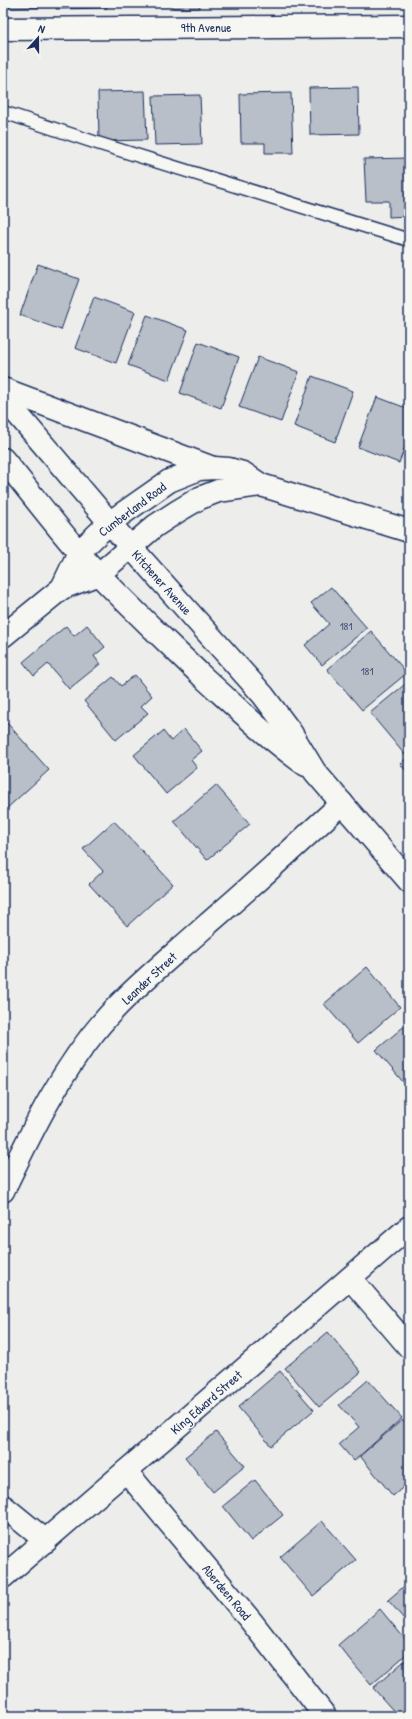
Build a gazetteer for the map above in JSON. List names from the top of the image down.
{
  "streets": {
    "street": [
      "9th Avenue",
      "Cumberland Road",
      "Kitchener Avenue",
      "Leander Street",
      "King Edward Street",
      "Aberdeen Road"
    ]
  },
  "crossings": [
    ["Cumberland Road", "Kitchener Avenue"],
    ["Kitchener Avenue", "Leander Street"],
    ["King Edward Street", "Aberdeen Road"]
  ],
  "house_numbers": ["181", "181"],
  "north": "top"
}
